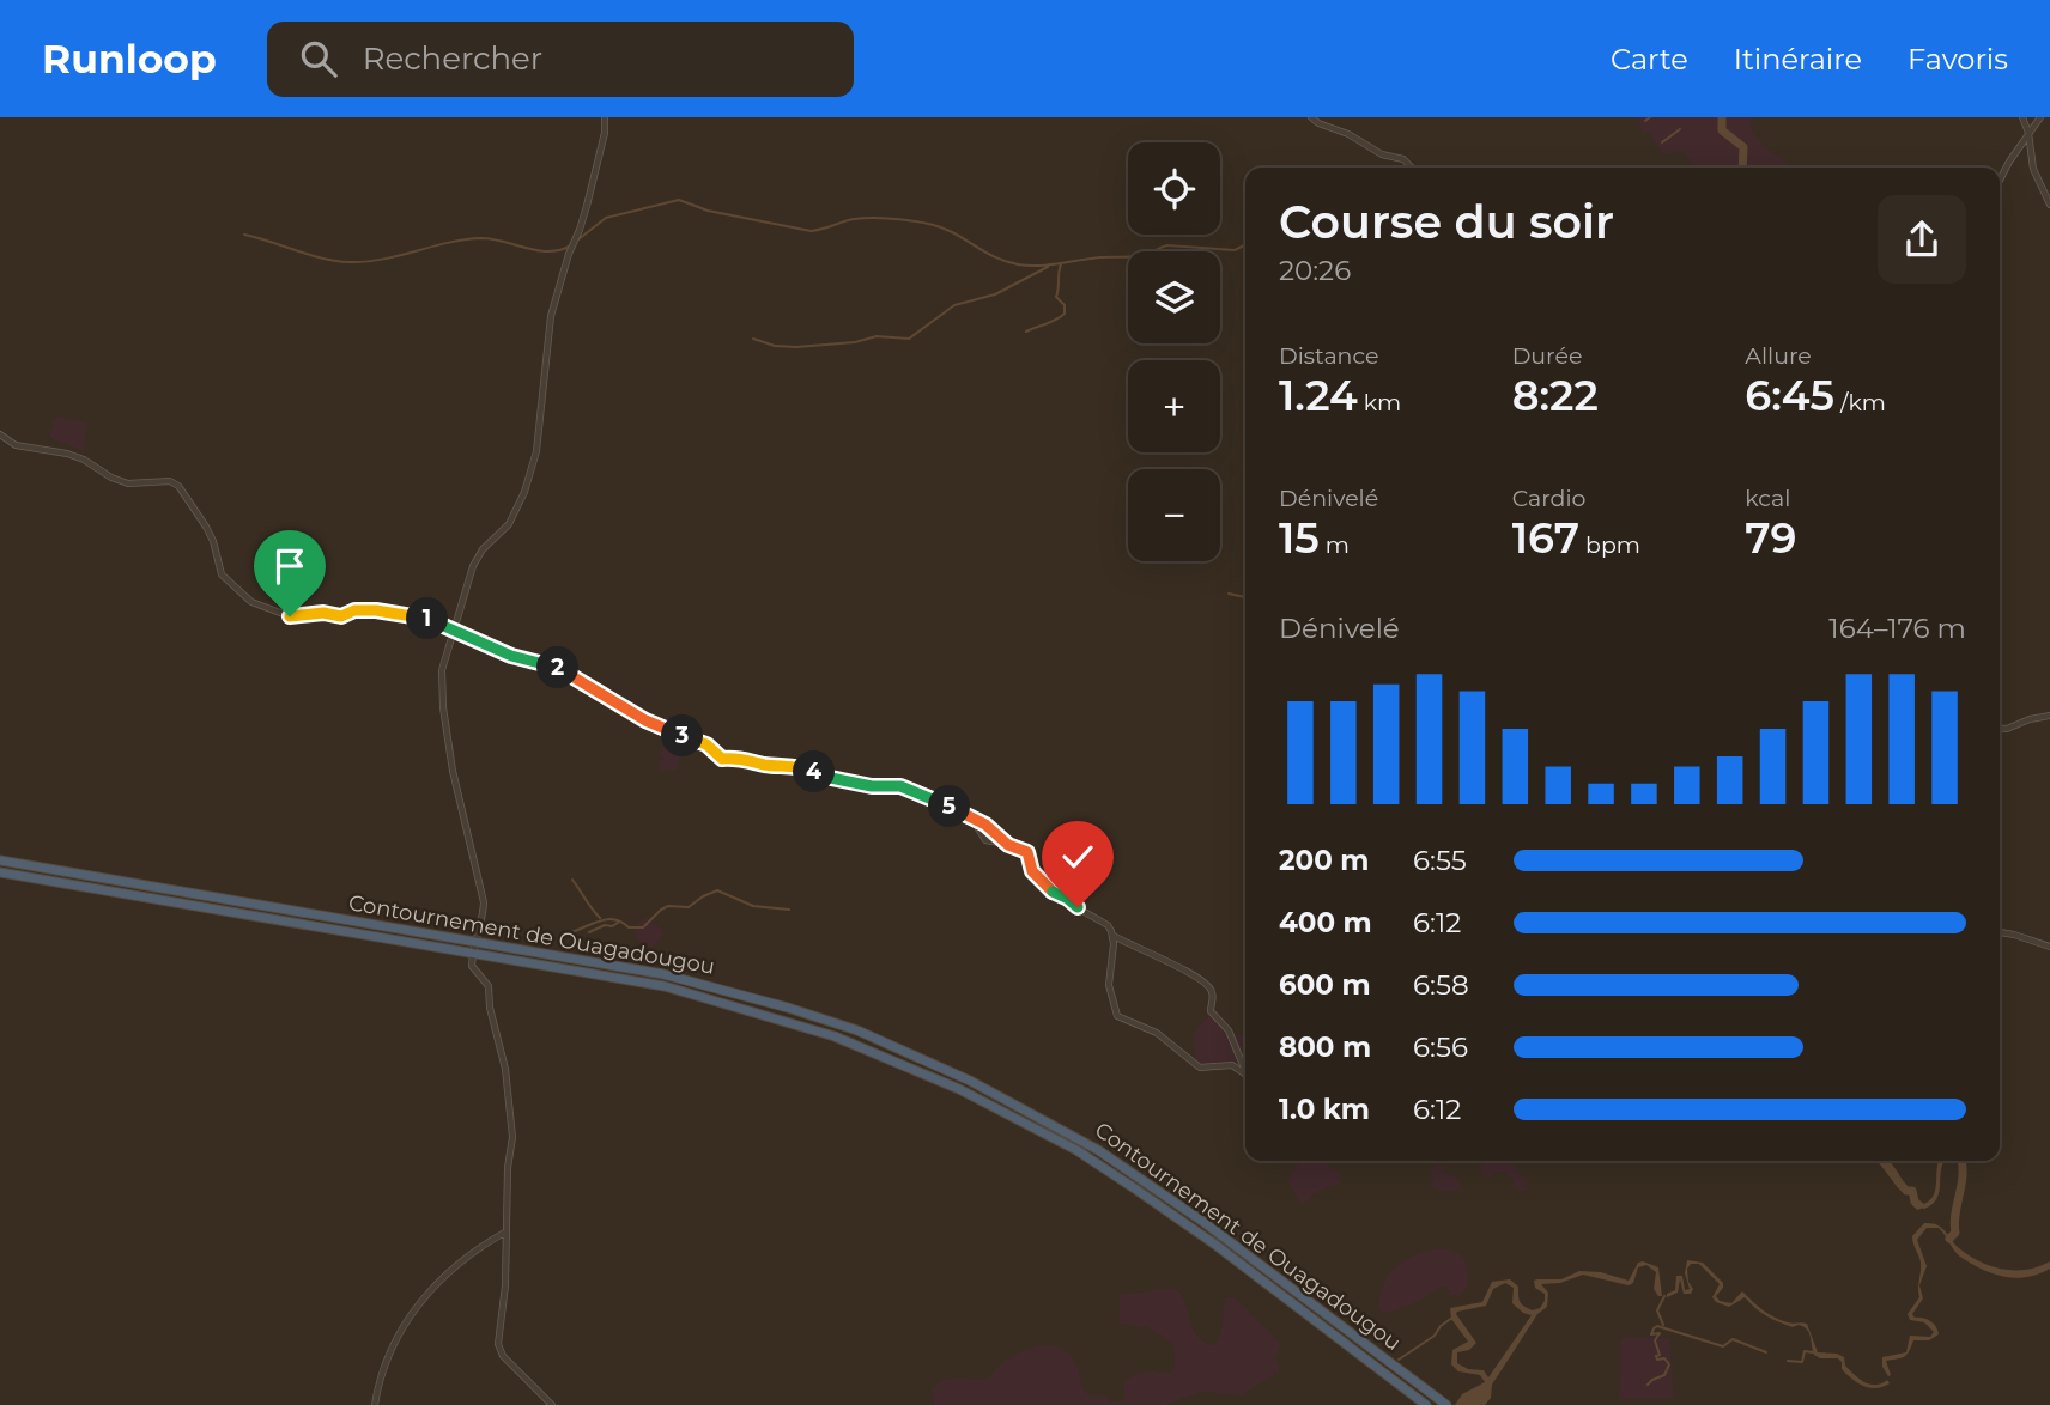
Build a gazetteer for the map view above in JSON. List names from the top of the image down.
{
  "streets": {
    "highway": ["Contournement de Ouagadougou"]
  },
  "page": {
    "header": "Runloop",
    "search": "Rechercher",
    "nav": ["Carte", "Itinéraire", "Favoris"],
    "map_buttons": ["+", "−"],
    "heading": ["Course du soir", "20:26"],
    "stats": [
      ["Distance", "1.24 km"],
      ["Durée", "8:22"],
      ["Allure", "6:45 /km"],
      ["Dénivelé", "15 m"],
      ["Cardio", "167 bpm"],
      ["kcal", "79"]
    ],
    "chart": ["Dénivelé", "164–176 m"],
    "pins": [
      "1",
      "2",
      "3",
      "4",
      "5"
    ],
    "list": [
      {
        "name": "200 m",
        "note": "6:55"
      },
      {
        "name": "400 m",
        "note": "6:12"
      },
      {
        "name": "600 m",
        "note": "6:58"
      },
      {
        "name": "800 m",
        "note": "6:56"
      },
      {
        "name": "1.0 km",
        "note": "6:12"
      }
    ]
  }
}
